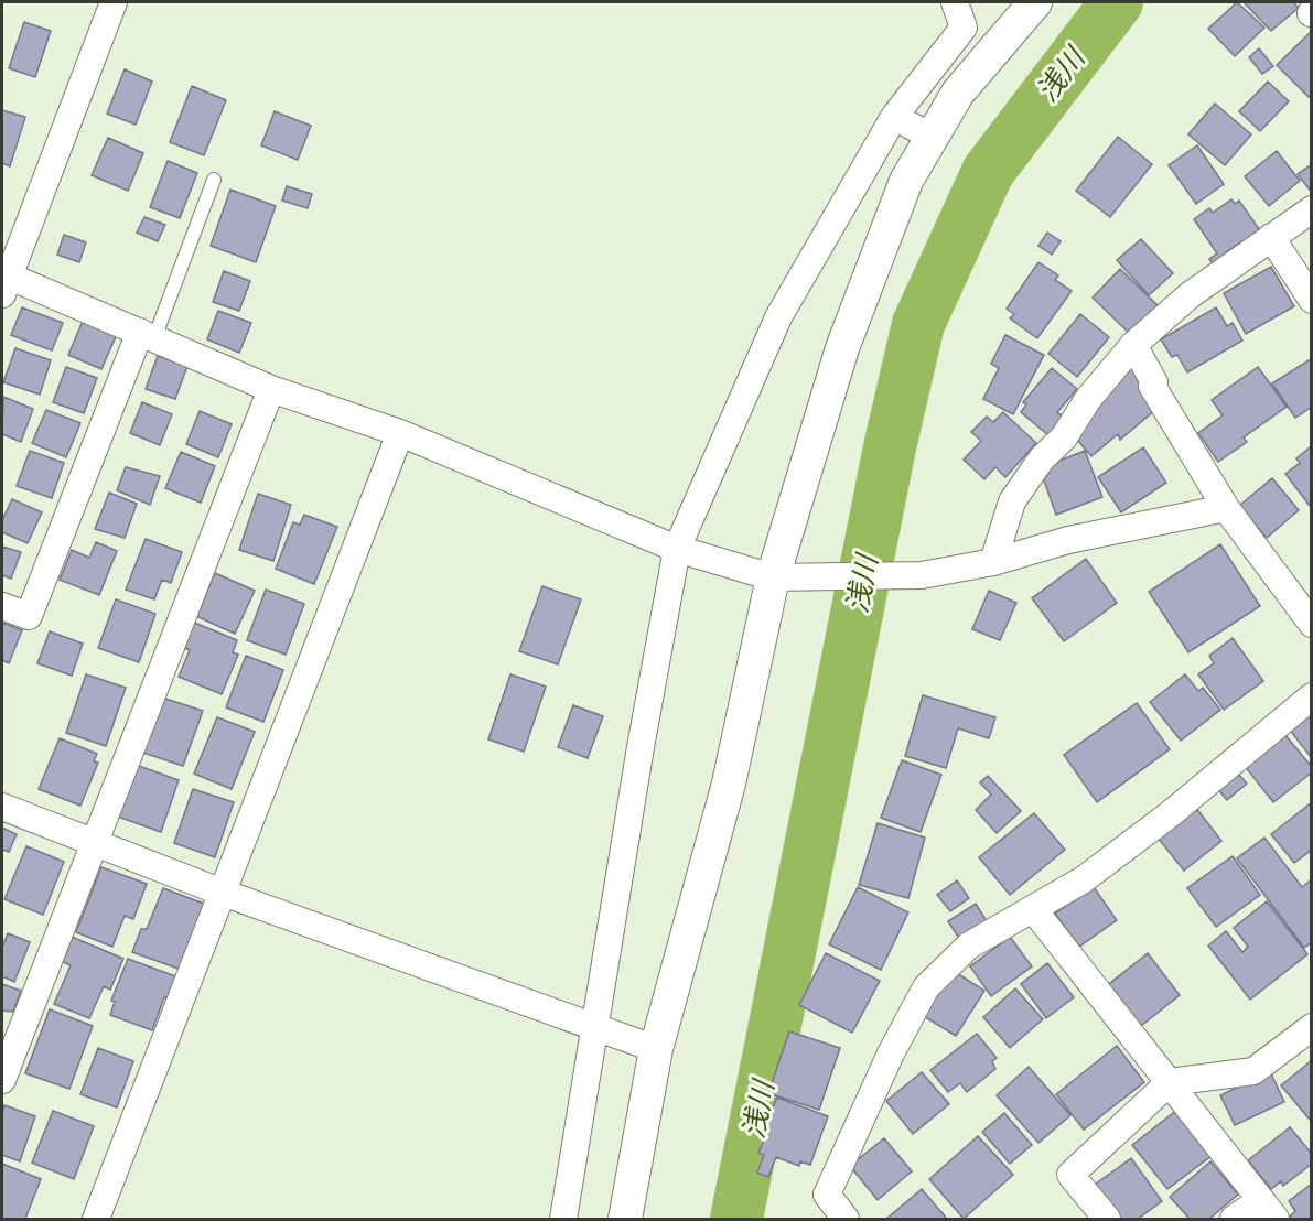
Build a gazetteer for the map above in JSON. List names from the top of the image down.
{
  "water": ["浅川"]
}
